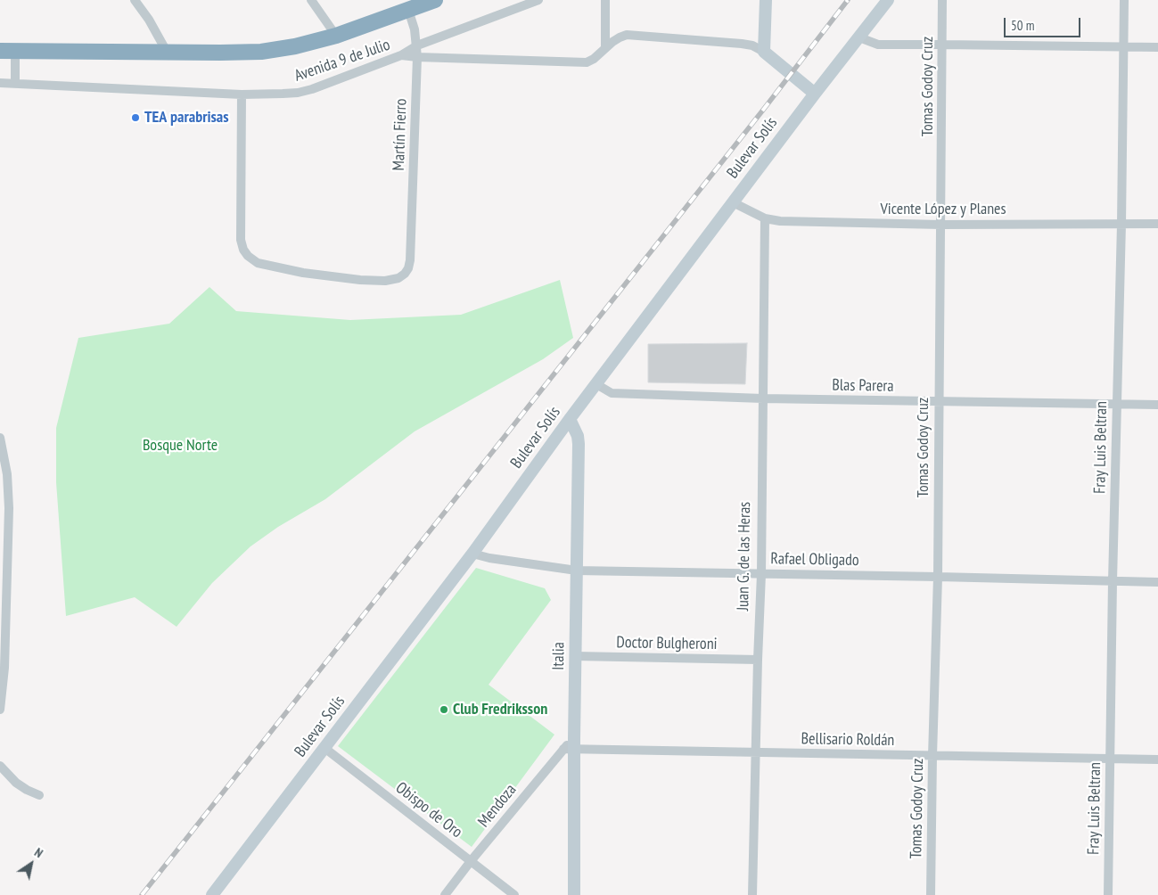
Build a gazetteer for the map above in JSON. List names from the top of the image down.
{
  "streets": {
    "street": [
      "Avenida 9 de Julio",
      "Tomas Godoy Cruz",
      "Martín Fierro",
      "Bulevar Solís",
      "Vicente López y Planes",
      "Blas Parera",
      "Fray Luis Beltran",
      "Juan G. de las Heras",
      "Rafael Obligado",
      "Doctor Bulgheroni",
      "Italia",
      "Bellisario Roldán",
      "Mendoza",
      "Obispo de Oro"
    ]
  },
  "crossings": [
    ["Avenida 9 de Julio", "Martín Fierro"],
    ["Tomas Godoy Cruz", "Vicente López y Planes"],
    ["Tomas Godoy Cruz", "Blas Parera"],
    ["Tomas Godoy Cruz", "Rafael Obligado"],
    ["Tomas Godoy Cruz", "Bellisario Roldán"],
    ["Bulevar Solís", "Vicente López y Planes"],
    ["Bulevar Solís", "Blas Parera"],
    ["Bulevar Solís", "Rafael Obligado"],
    ["Bulevar Solís", "Italia"],
    ["Bulevar Solís", "Obispo de Oro"],
    ["Vicente López y Planes", "Fray Luis Beltran"],
    ["Vicente López y Planes", "Juan G. de las Heras"],
    ["Blas Parera", "Fray Luis Beltran"],
    ["Blas Parera", "Juan G. de las Heras"],
    ["Fray Luis Beltran", "Rafael Obligado"],
    ["Fray Luis Beltran", "Bellisario Roldán"],
    ["Juan G. de las Heras", "Rafael Obligado"],
    ["Juan G. de las Heras", "Doctor Bulgheroni"],
    ["Juan G. de las Heras", "Bellisario Roldán"],
    ["Rafael Obligado", "Italia"],
    ["Doctor Bulgheroni", "Italia"],
    ["Italia", "Bellisario Roldán"],
    ["Italia", "Mendoza"],
    ["Bellisario Roldán", "Mendoza"],
    ["Mendoza", "Obispo de Oro"]
  ],
  "parks": ["Bosque Norte"],
  "places": ["TEA parabrisas", "Club Fredriksson"],
  "scale_bar": "50 m",
  "north": "top right"
}
